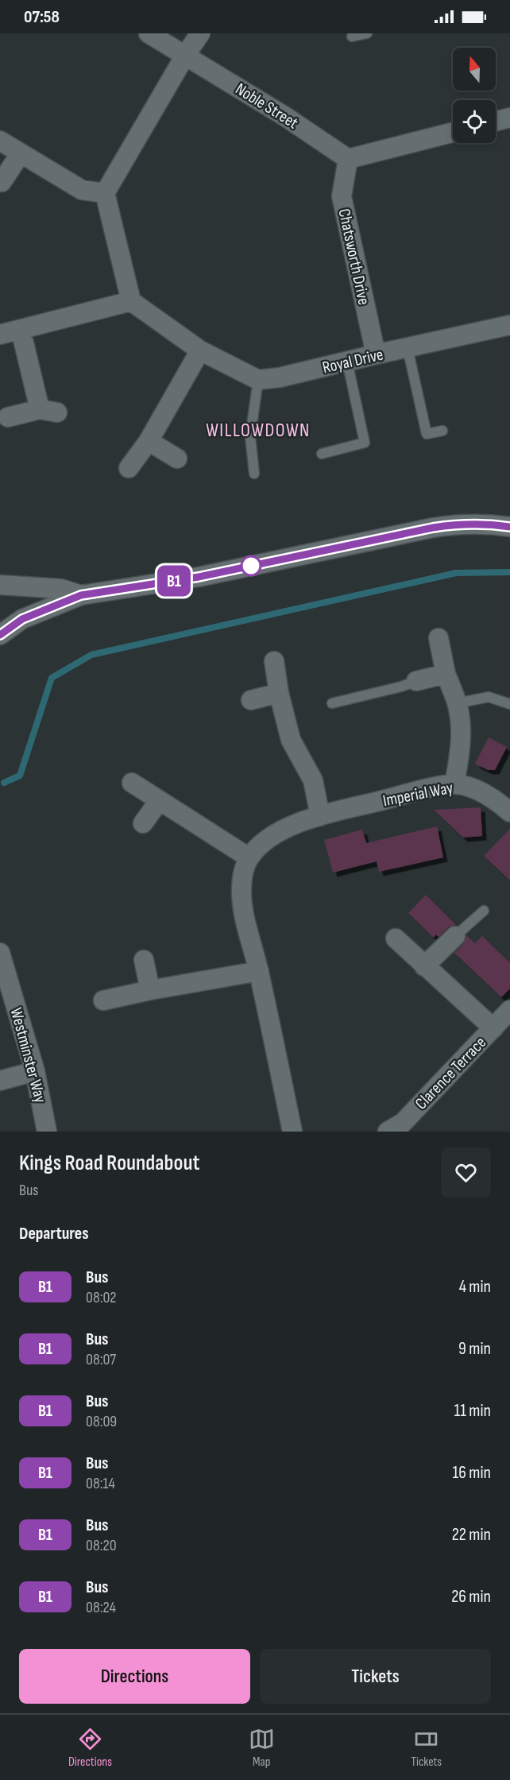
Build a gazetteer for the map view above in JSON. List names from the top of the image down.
{
  "streets": {
    "street": [
      "Noble Street",
      "Chatsworth Drive",
      "Royal Drive",
      "Imperial Way",
      "Westminster Way",
      "Clarence Terrace"
    ]
  },
  "crossings": [
    ["Noble Street", "Chatsworth Drive"],
    ["Chatsworth Drive", "Royal Drive"]
  ],
  "districts": ["WILLOWDOWN"],
  "lines": ["bus line B1"],
  "north": "top",
  "page": {
    "status": "07:58",
    "on_map": "B1",
    "heading": [
      ["Kings Road Roundabout", "Bus"],
      "Departures"
    ],
    "list": [
      {
        "mark": "B1",
        "name": "Bus",
        "note": "08:02",
        "value": "4 min"
      },
      {
        "mark": "B1",
        "name": "Bus",
        "note": "08:07",
        "value": "9 min"
      },
      {
        "mark": "B1",
        "name": "Bus",
        "note": "08:09",
        "value": "11 min"
      },
      {
        "mark": "B1",
        "name": "Bus",
        "note": "08:14",
        "value": "16 min"
      },
      {
        "mark": "B1",
        "name": "Bus",
        "note": "08:20",
        "value": "22 min"
      },
      {
        "mark": "B1",
        "name": "Bus",
        "note": "08:24",
        "value": "26 min"
      }
    ],
    "buttons": ["Directions", "Tickets"],
    "tabs": ["Directions", "Map", "Tickets"]
  }
}
